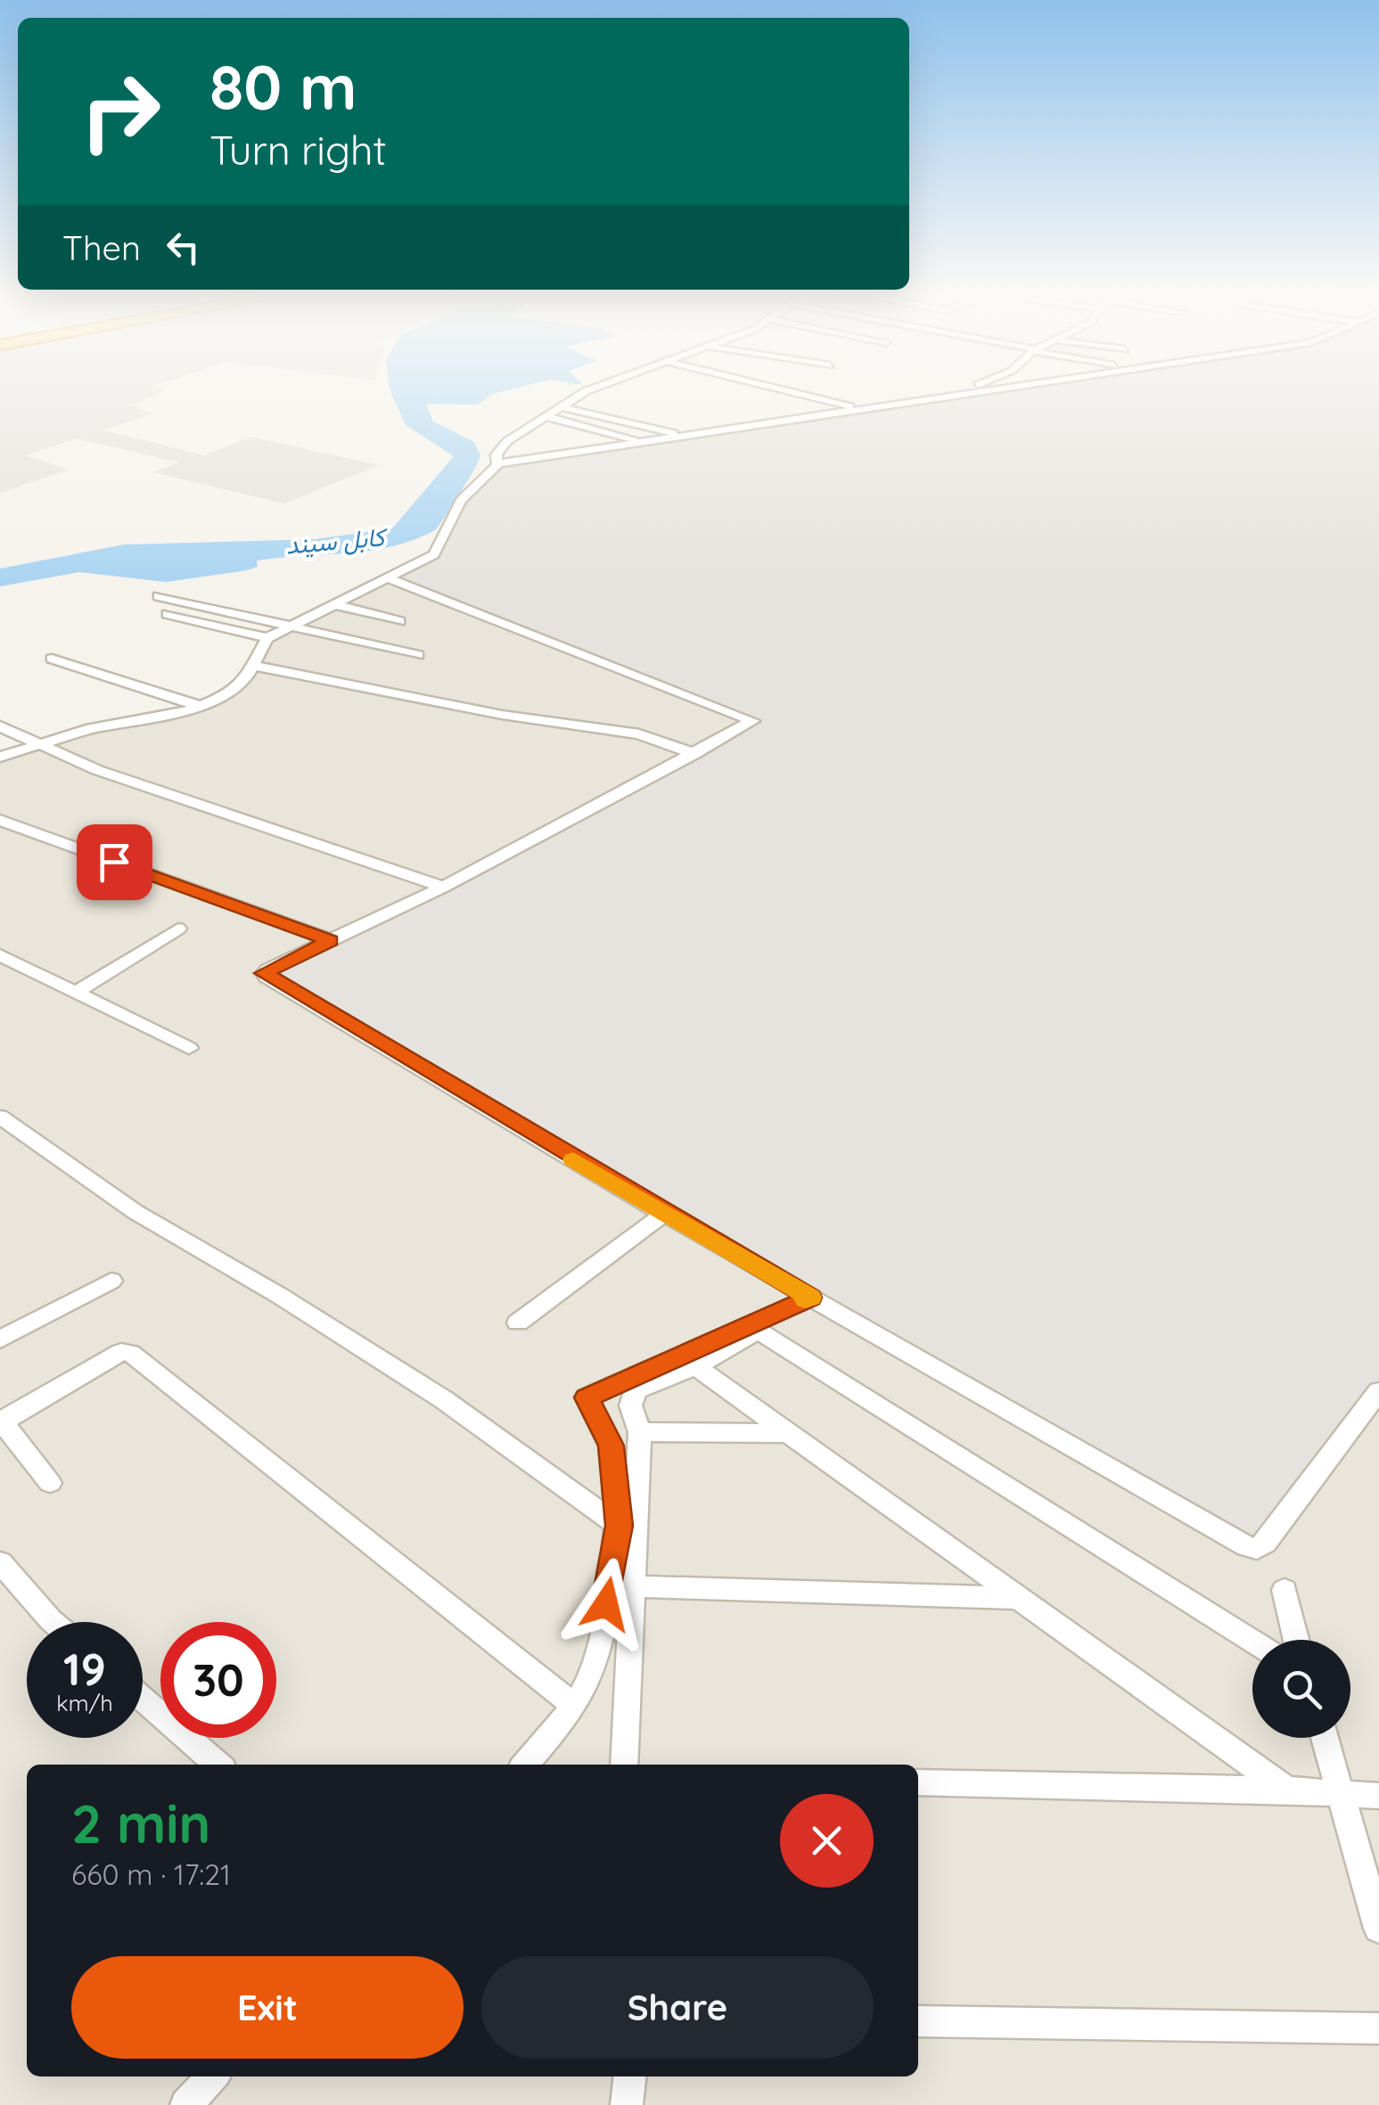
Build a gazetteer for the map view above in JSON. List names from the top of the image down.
{
  "water": ["کابل سيند"],
  "page": {
    "turn": ["80 m", "Turn right"],
    "then": "Then",
    "speed": "19 km/h",
    "limit": "30",
    "heading": ["2 min", "660 m · 17:21"],
    "buttons": ["Exit", "Share"]
  }
}
